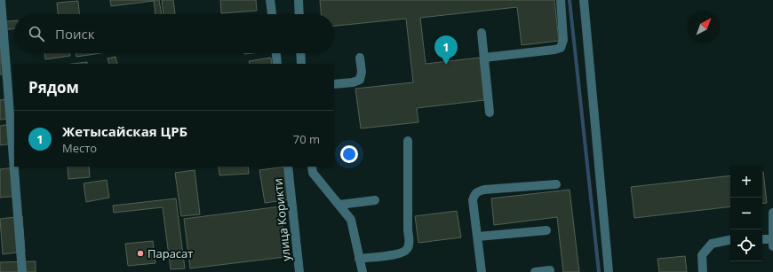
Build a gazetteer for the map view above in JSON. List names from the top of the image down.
{
  "streets": {
    "street": ["улица Корикти"]
  },
  "places": ["Парасат"],
  "north": "top right",
  "page": {
    "search": "Поиск",
    "pins": "1",
    "heading": "Рядом",
    "list": [
      {
        "mark": "1",
        "name": "Жетысайская ЦРБ",
        "note": "Место",
        "value": "70 m"
      }
    ],
    "map_buttons": ["+", "−"]
  }
}
